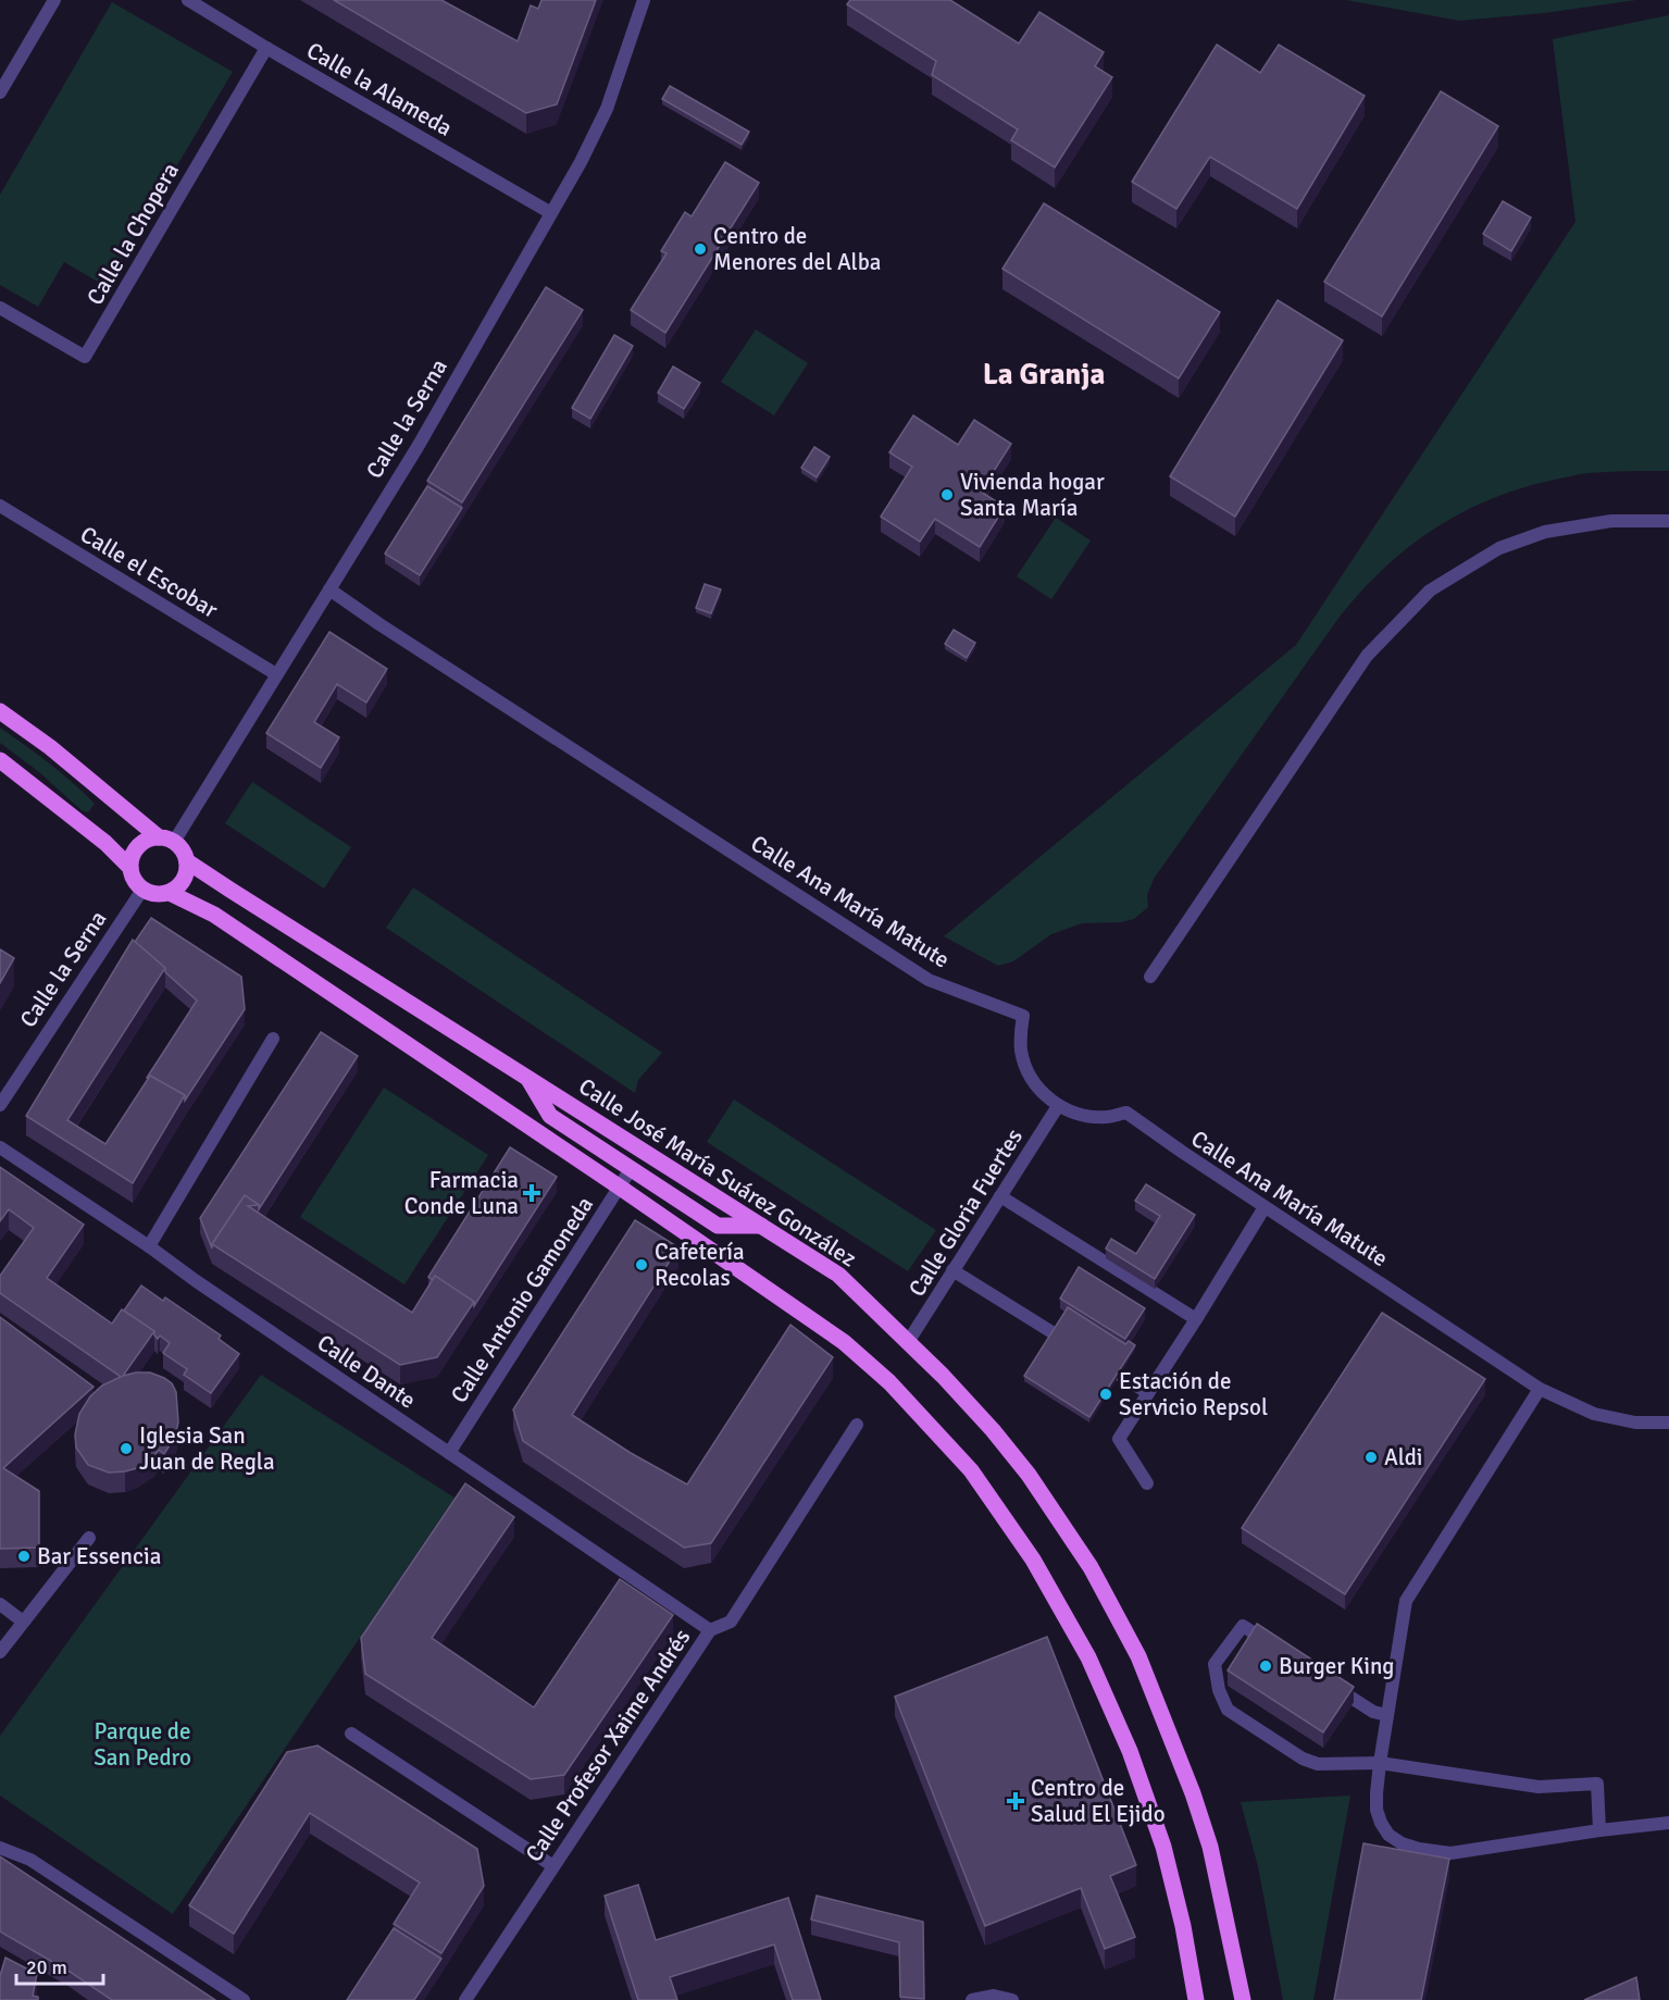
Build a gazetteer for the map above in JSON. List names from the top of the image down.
{
  "streets": {
    "main road": ["Calle la Serna", "Calle José María Suárez González"],
    "street": [
      "Calle la Alameda",
      "Calle la Chopera",
      "Calle el Escobar",
      "Calle Ana María Matute",
      "Calle Gloria Fuertes",
      "Calle Antonio Gamoneda",
      "Calle Dante",
      "Calle Profesor Xaime Andrés"
    ]
  },
  "crossings": [
    ["Calle la Alameda", "Calle la Chopera"],
    ["Calle la Alameda", "Calle la Serna"],
    ["Calle la Serna", "Calle el Escobar"],
    ["Calle la Serna", "Calle Ana María Matute"],
    ["Calle la Serna", "Calle José María Suárez González"],
    ["Calle Ana María Matute", "Calle Gloria Fuertes"],
    ["Calle José María Suárez González", "Calle Gloria Fuertes"],
    ["Calle Antonio Gamoneda", "Calle Dante"],
    ["Calle Dante", "Calle Profesor Xaime Andrés"]
  ],
  "districts": ["La Granja"],
  "parks": ["Parque de San Pedro"],
  "places": {
    "other": [
      "Centro de Menores del Alba",
      "Vivienda hogar Santa María",
      "Cafetería Recolas",
      "Estación de Servicio Repsol",
      "Iglesia San Juan de Regla",
      "Aldi",
      "Bar Essencia",
      "Burger King"
    ],
    "health": ["Farmacia Conde Luna", "Centro de Salud El Ejido"]
  },
  "scale_bar": "20 m"
}
